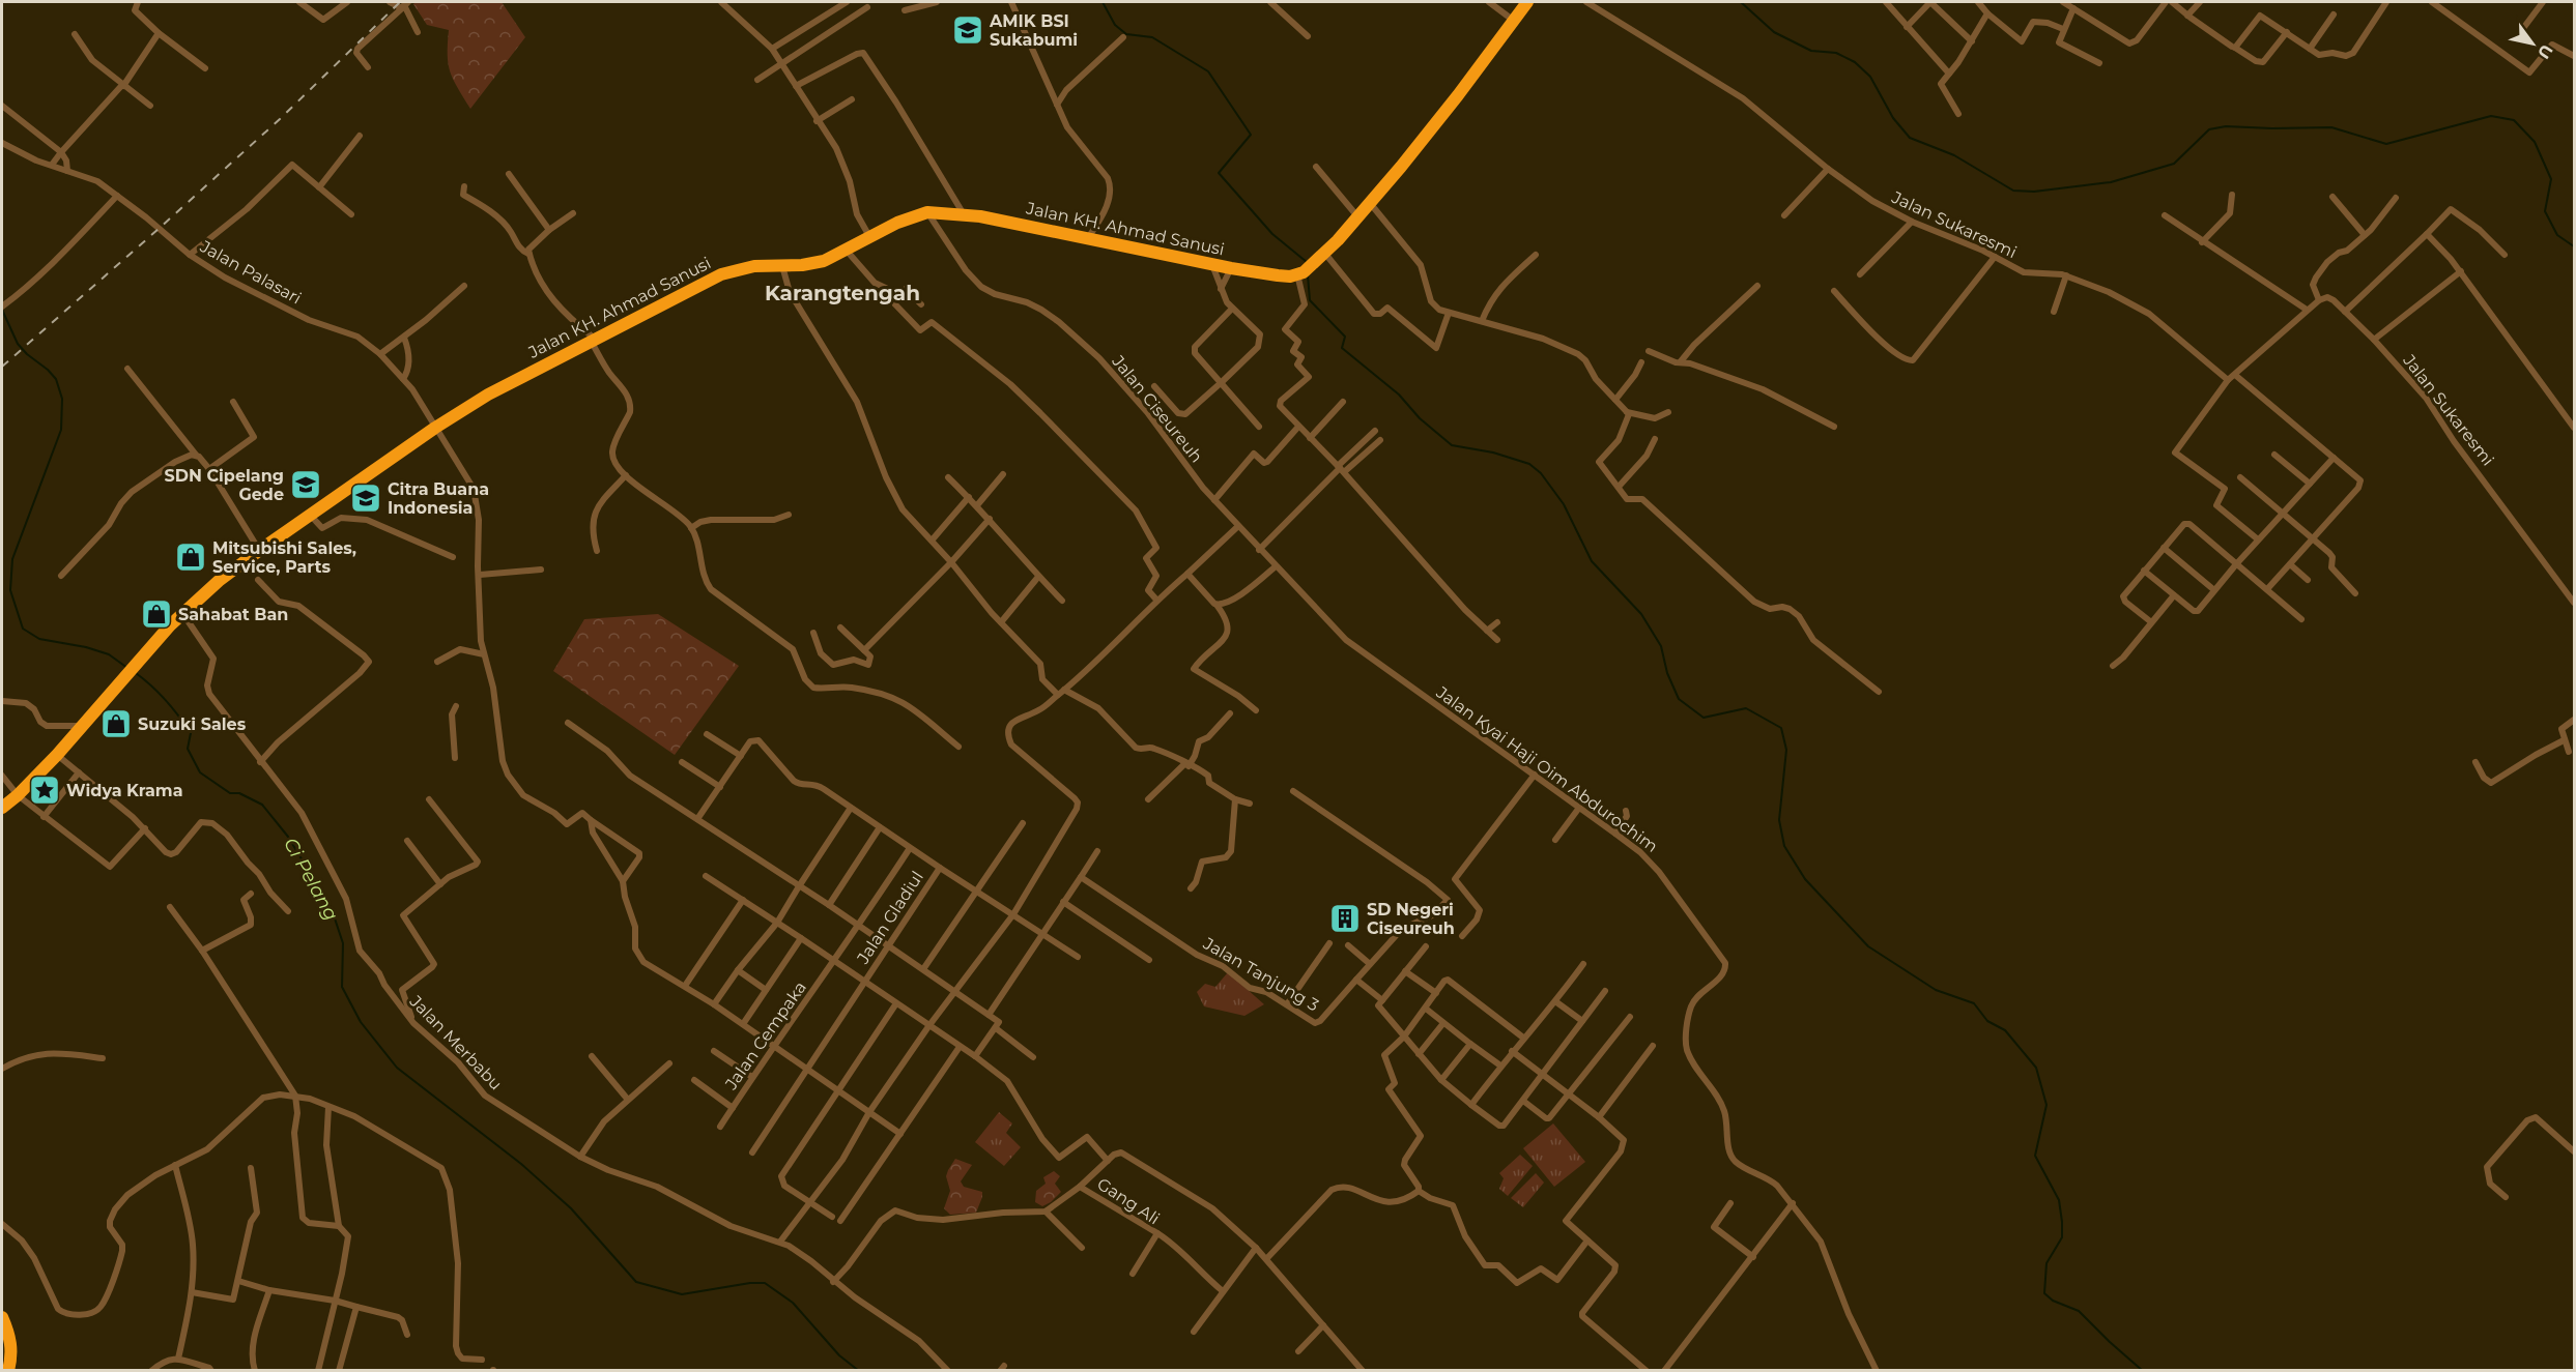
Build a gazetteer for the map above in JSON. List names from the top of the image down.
{
  "streets": {
    "highway": ["Jalan KH. Ahmad Sanusi"],
    "street": [
      "Jalan Sukaresmi",
      "Jalan Palasari",
      "Jalan Ciseureuh",
      "Jalan Kyai Haji Oim Abdurochim",
      "Jalan Gladiul",
      "Jalan Tanjung 3",
      "Jalan Cempaka",
      "Jalan Merbabu",
      "Gang Ali"
    ]
  },
  "crossings": [
    ["Jalan KH. Ahmad Sanusi", "Jalan Palasari"],
    ["Jalan KH. Ahmad Sanusi", "Jalan Ciseureuh"],
    ["Jalan KH. Ahmad Sanusi", "Jalan Merbabu"],
    ["Jalan Ciseureuh", "Jalan Kyai Haji Oim Abdurochim"]
  ],
  "districts": ["Karangtengah"],
  "water": ["Ci Pelang"],
  "places": {
    "school or university": ["AMIK BSI Sukabumi", "SDN Cipelang Gede", "Citra Buana Indonesia"],
    "shop": ["Mitsubishi Sales, Service, Parts", "Sahabat Ban", "Suzuki Sales"],
    "place": ["Widya Krama"],
    "building": ["SD Negeri Ciseureuh"]
  },
  "north": "bottom right"
}
